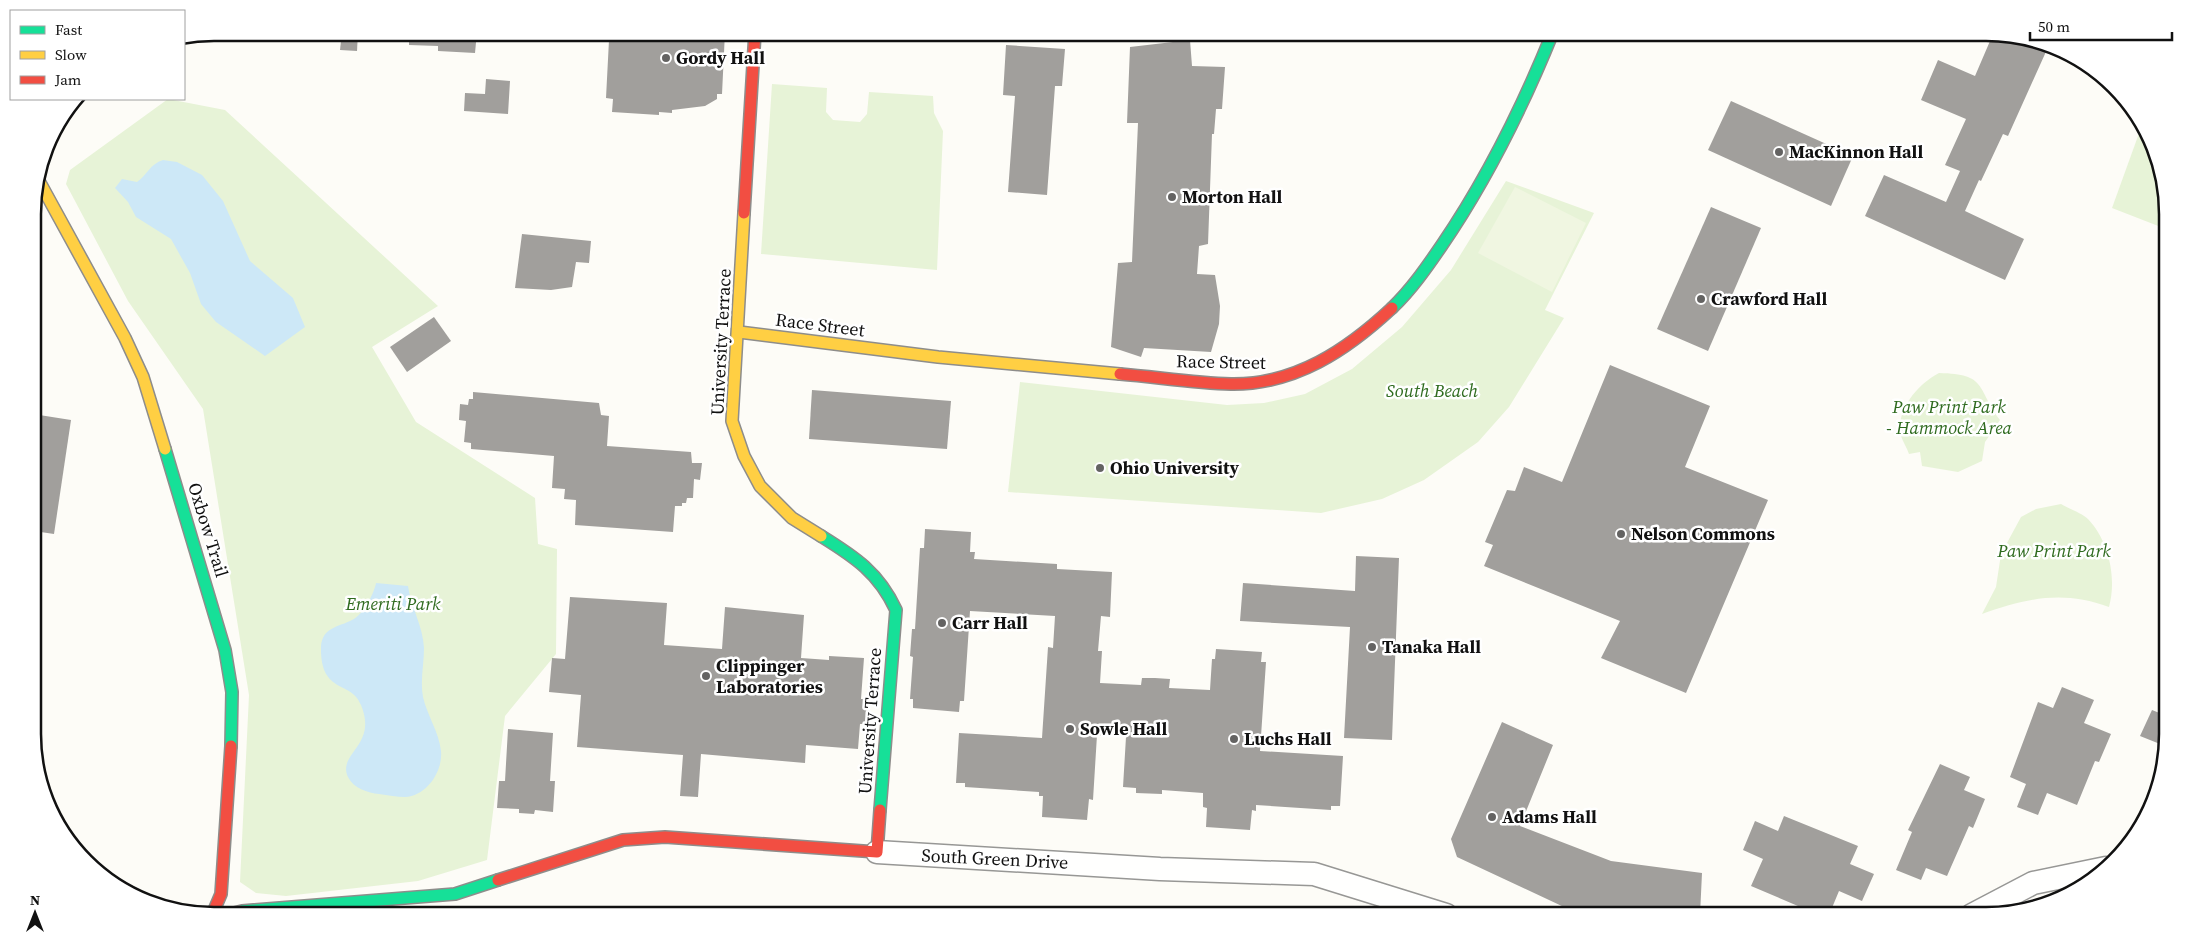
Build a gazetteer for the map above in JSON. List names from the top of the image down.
{
  "streets": {
    "street": [
      "Race Street",
      "University Terrace",
      "Oxbow Trail",
      "South Green Drive"
    ]
  },
  "crossings": [
    ["Race Street", "University Terrace"],
    ["University Terrace", "South Green Drive"]
  ],
  "parks": [
    "South Beach",
    "Paw Print Park - Hammock Area",
    "Paw Print Park",
    "Emeriti Park"
  ],
  "places": [
    "Gordy Hall",
    "MacKinnon Hall",
    "Morton Hall",
    "Crawford Hall",
    "Ohio University",
    "Nelson Commons",
    "Carr Hall",
    "Tanaka Hall",
    "Clippinger Laboratories",
    "Sowle Hall",
    "Luchs Hall",
    "Adams Hall"
  ],
  "legend": ["Fast", "Slow", "Jam"],
  "scale_bar": "50 m",
  "north": "top"
}
